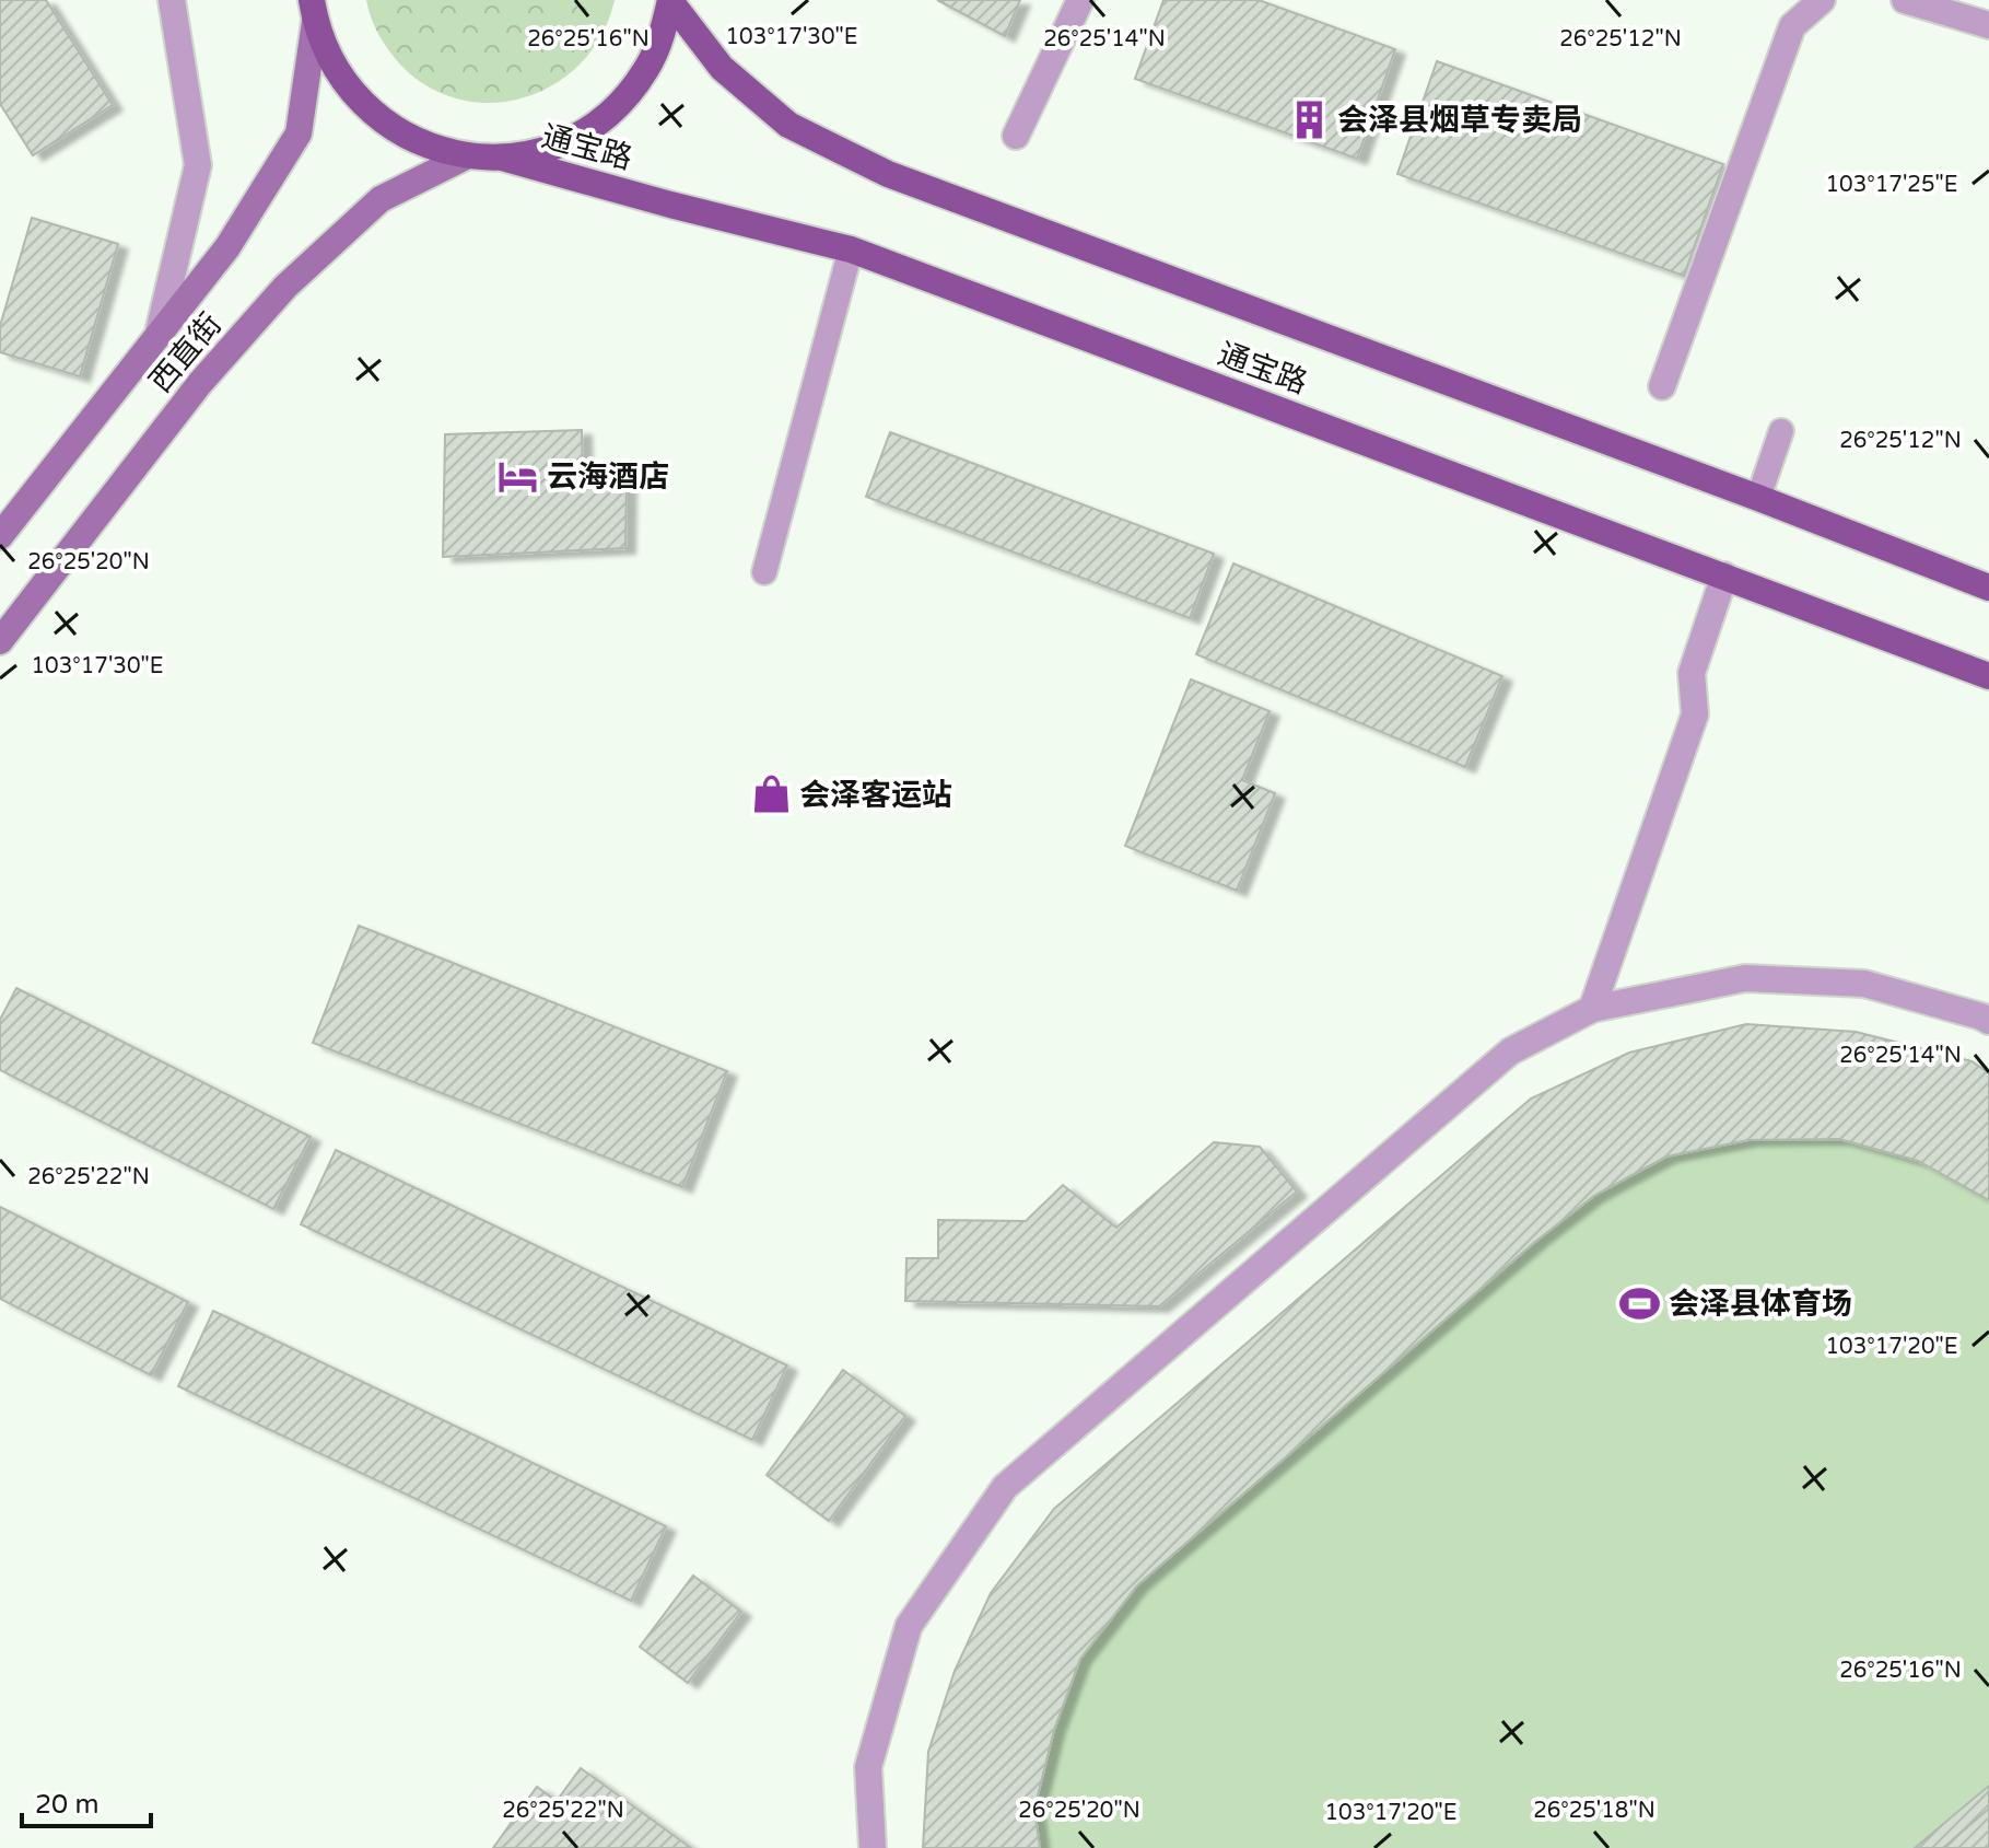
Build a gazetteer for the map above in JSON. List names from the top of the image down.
{
  "streets": {
    "main road": ["通宝路"],
    "street": ["西直街"]
  },
  "places": {
    "building": ["会泽县烟草专卖局"],
    "hotel": ["云海酒店"],
    "shop": ["会泽客运站"],
    "sports": ["会泽县体育场"]
  },
  "scale_bar": "20 m",
  "coordinates": [
    "103°17'30\"E",
    "26°25'16\"N",
    "26°25'14\"N",
    "26°25'12\"N",
    "103°17'25\"E",
    "26°25'20\"N",
    "26°25'22\"N",
    "103°17'20\"E",
    "26°25'18\"N"
  ]
}
